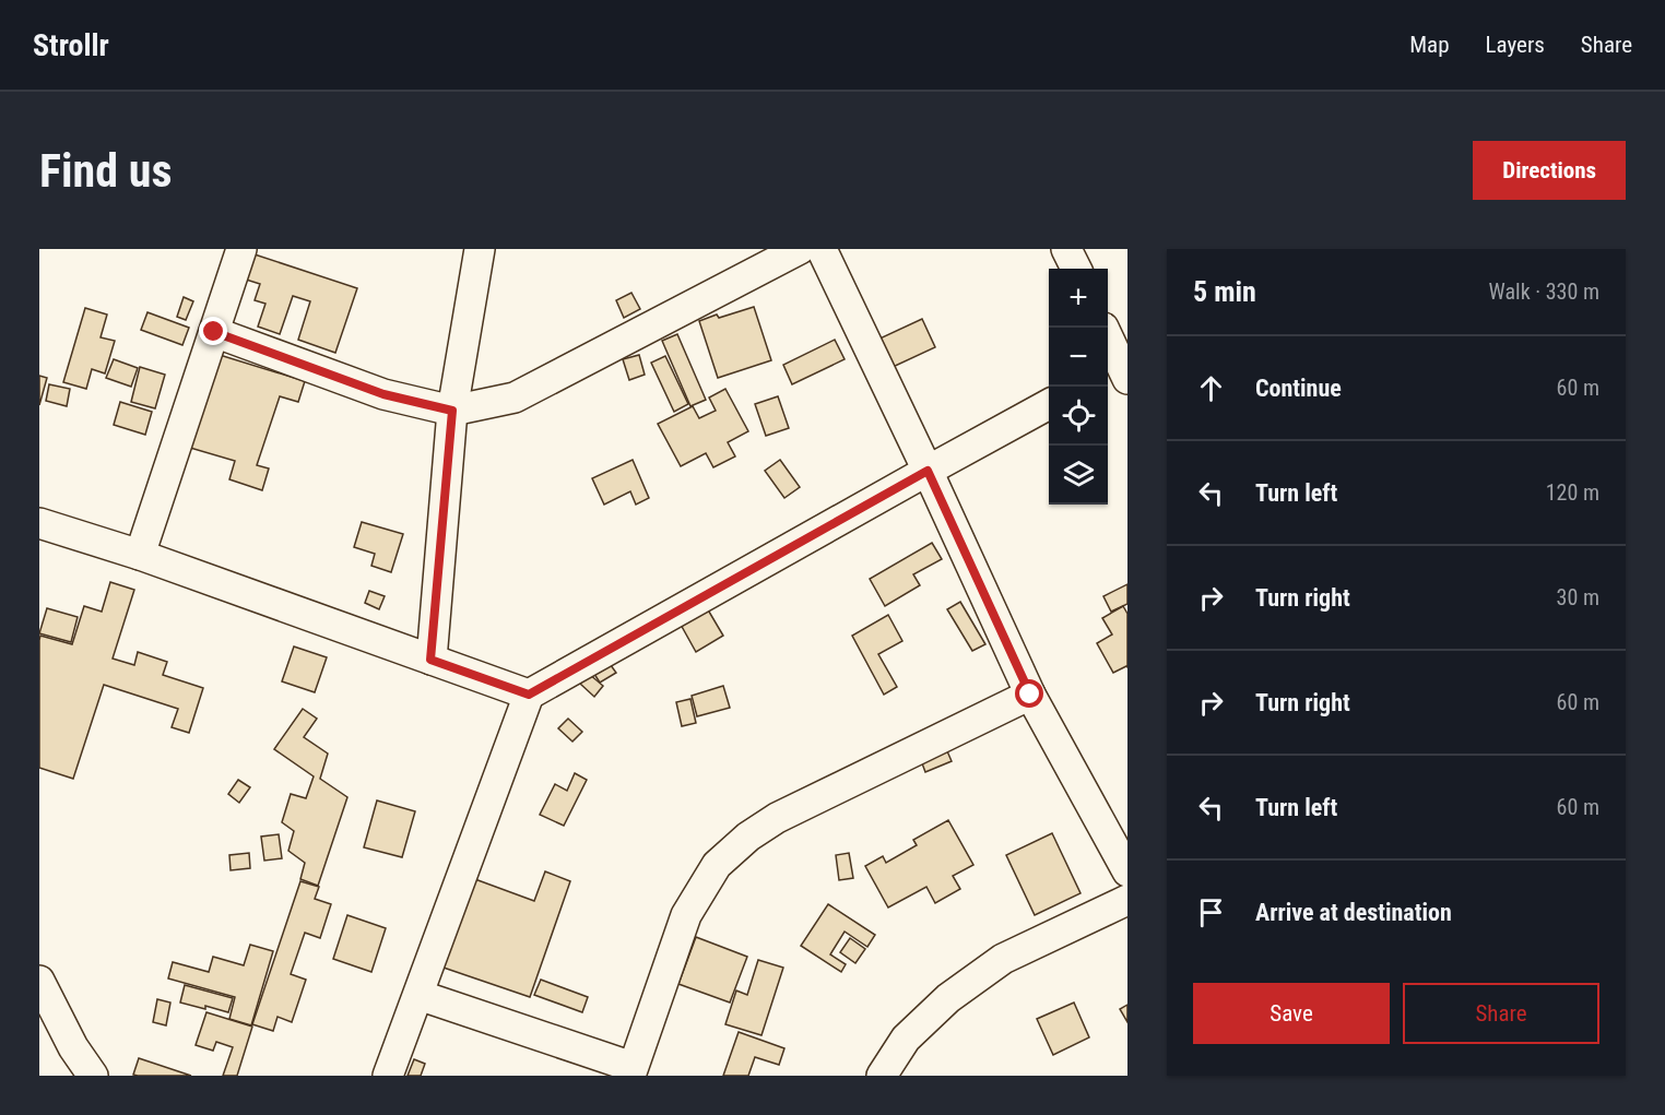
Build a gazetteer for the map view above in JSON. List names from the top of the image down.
{
  "page": {
    "header": "Strollr",
    "nav": ["Map", "Layers", "Share"],
    "buttons": [
      "Directions",
      ["Save", "Share"]
    ],
    "title": "Find us",
    "heading": ["5 min", "Walk · 330 m"],
    "map_buttons": ["+", "−"],
    "list": [
      ["Continue", "60 m"],
      ["Turn left", "120 m"],
      ["Turn right", "30 m"],
      ["Turn right", "60 m"],
      ["Turn left", "60 m"],
      "Arrive at destination"
    ]
  }
}
